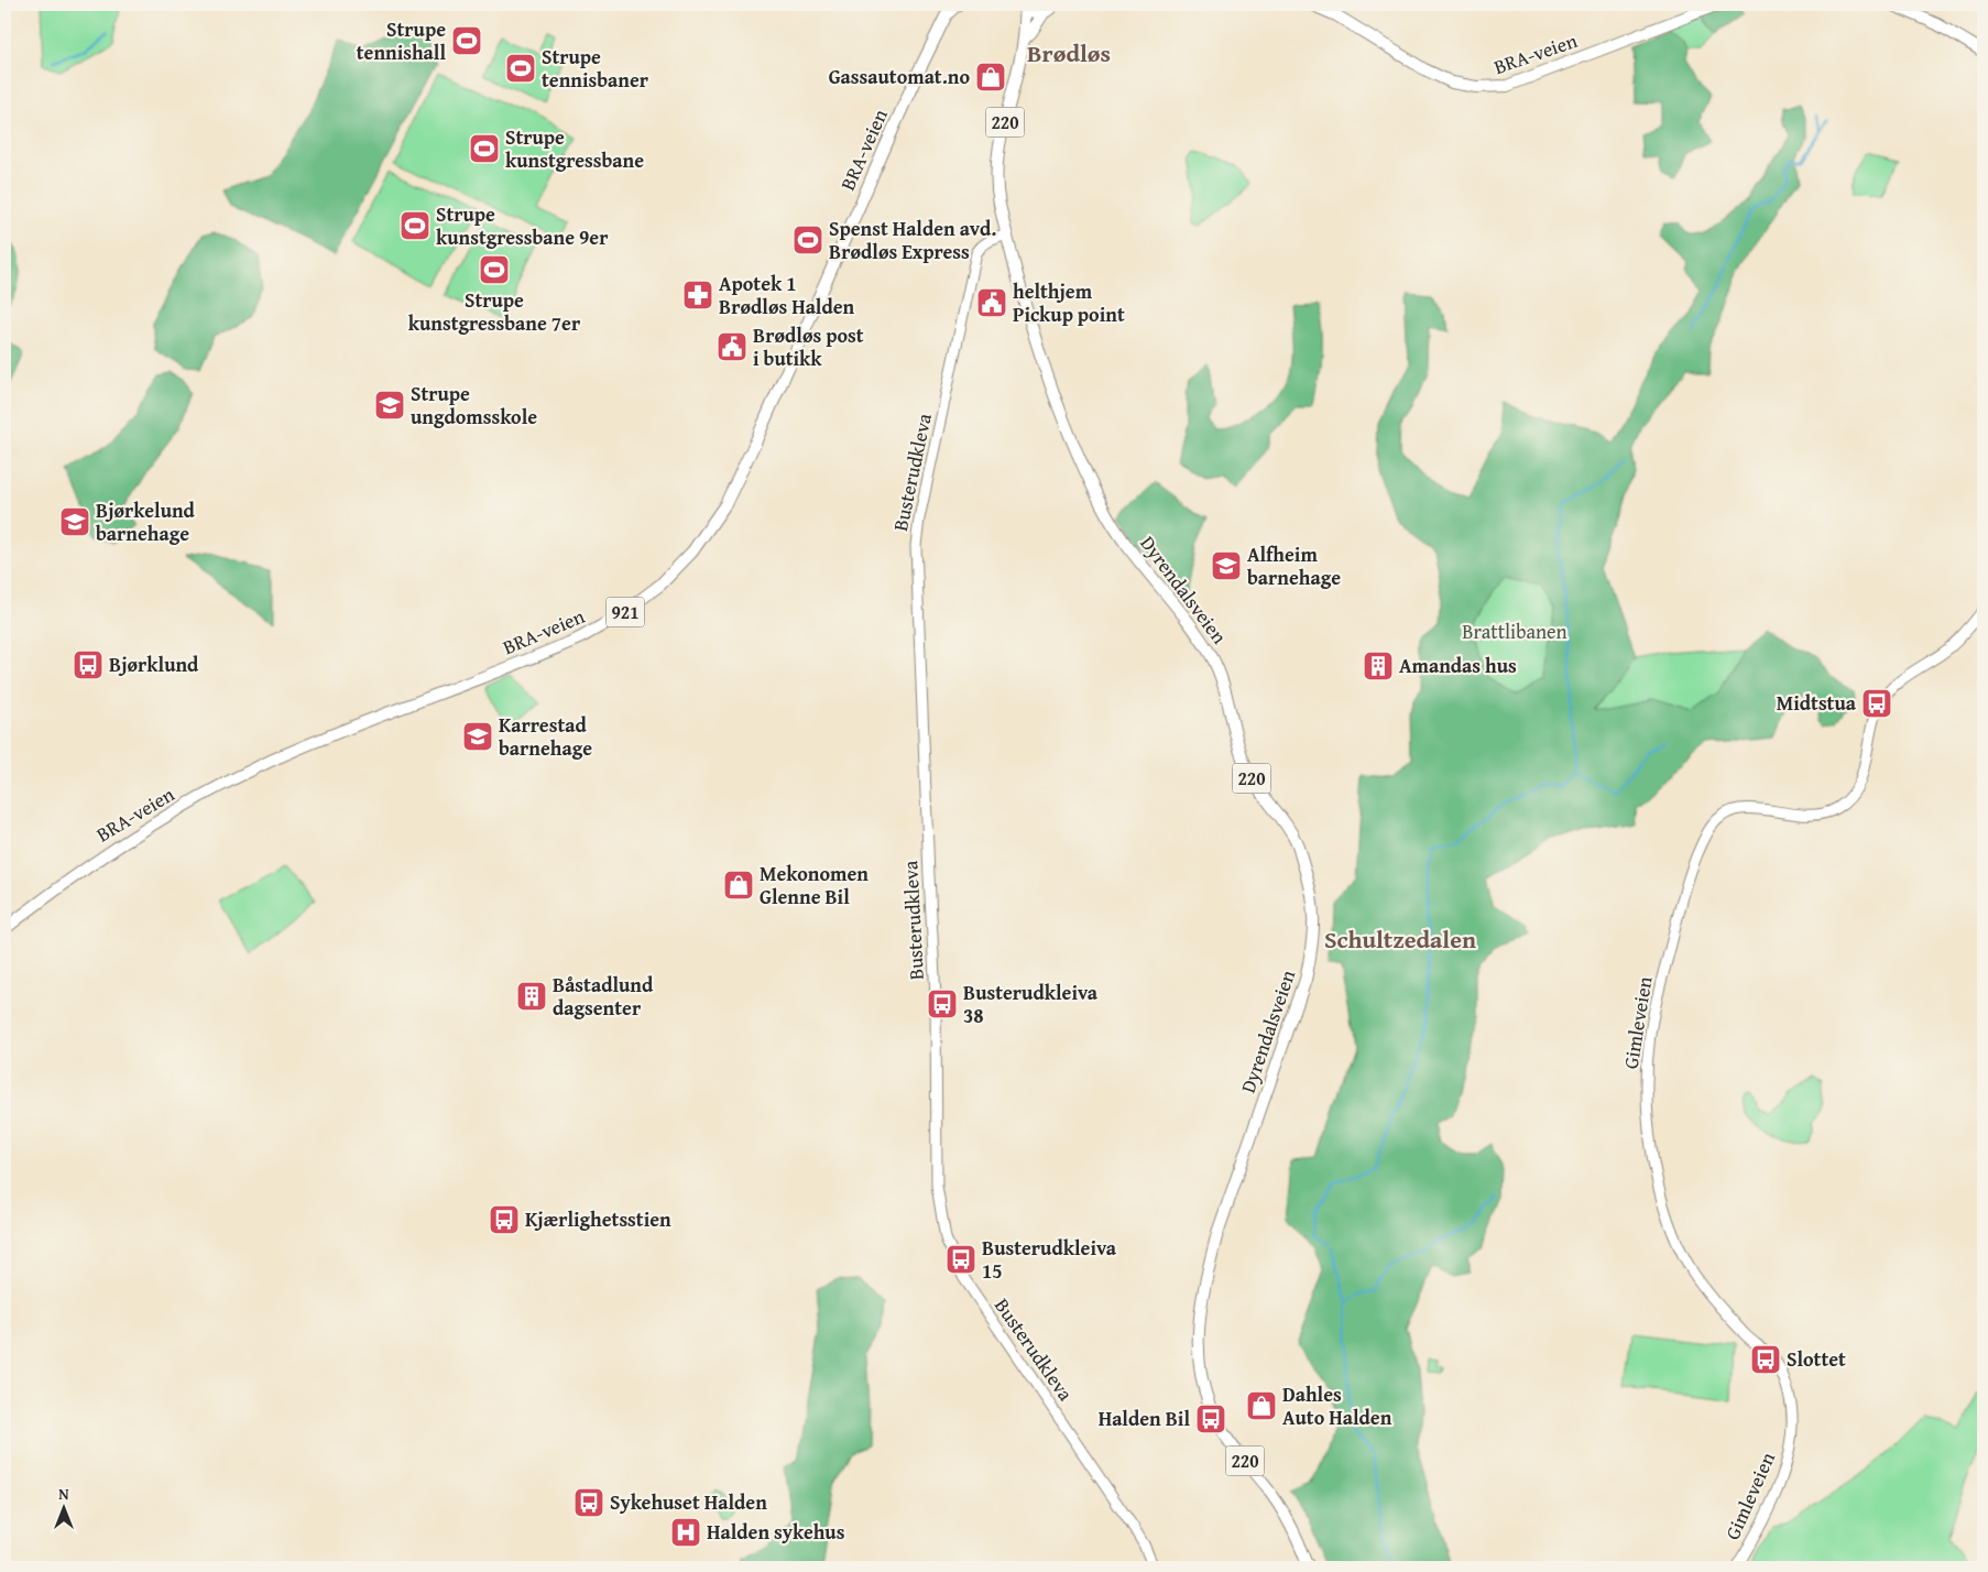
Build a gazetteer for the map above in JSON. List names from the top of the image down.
{
  "streets": {
    "main road": [
      "BRA-veien",
      "220",
      "Dyrendalsveien",
      "921"
    ],
    "street": ["Busterudkleva", "Gimleveien"]
  },
  "crossings": [
    ["220", "Dyrendalsveien"],
    ["Busterudkleva", "Dyrendalsveien"]
  ],
  "districts": ["Brødløs", "Schultzedalen"],
  "parks": ["Brattlibanen"],
  "places": {
    "sports": [
      "Strupe tennishall",
      "Strupe tennisbaner",
      "Strupe kunstgressbane",
      "Strupe kunstgressbane 9er",
      "Spenst Halden avd. Brødløs Express",
      "Strupe kunstgressbane 7er"
    ],
    "shop": ["Gassautomat.no", "Mekonomen Glenne Bil", "Dahles Auto Halden"],
    "pharmacy": ["Apotek 1 Brødløs Halden"],
    "public building": ["helthjem Pickup point", "Brødløs post i butikk"],
    "school or university": [
      "Strupe ungdomsskole",
      "Bjørkelund barnehage",
      "Alfheim barnehage",
      "Karrestad barnehage"
    ],
    "bus stop": [
      "Bjørklund",
      "Midtstua",
      "Busterudkleiva 38",
      "Kjærlighetsstien",
      "Busterudkleiva 15",
      "Slottet",
      "Halden Bil",
      "Sykehuset Halden"
    ],
    "building": ["Amandas hus", "Båstadlund dagsenter"],
    "hospital": ["Halden sykehus"]
  },
  "north": "top"
}
